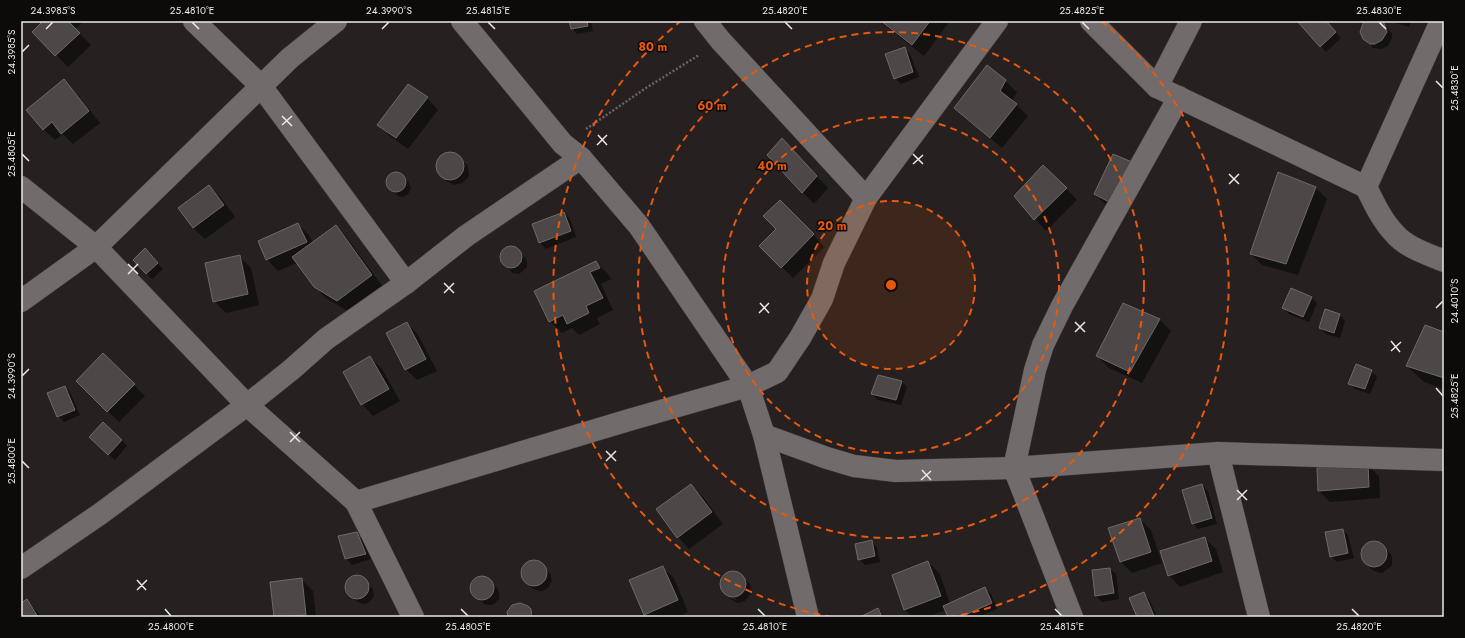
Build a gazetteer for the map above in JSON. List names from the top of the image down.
{
  "coordinates": [
    "24.3985°S",
    "25.4810°E",
    "24.3990°S",
    "25.4815°E",
    "25.4820°E",
    "25.4825°E",
    "25.4830°E",
    "25.4805°E",
    "24.4010°S",
    "25.4800°E"
  ],
  "rings": [
    "80 m",
    "60 m",
    "40 m",
    "20 m"
  ]
}
